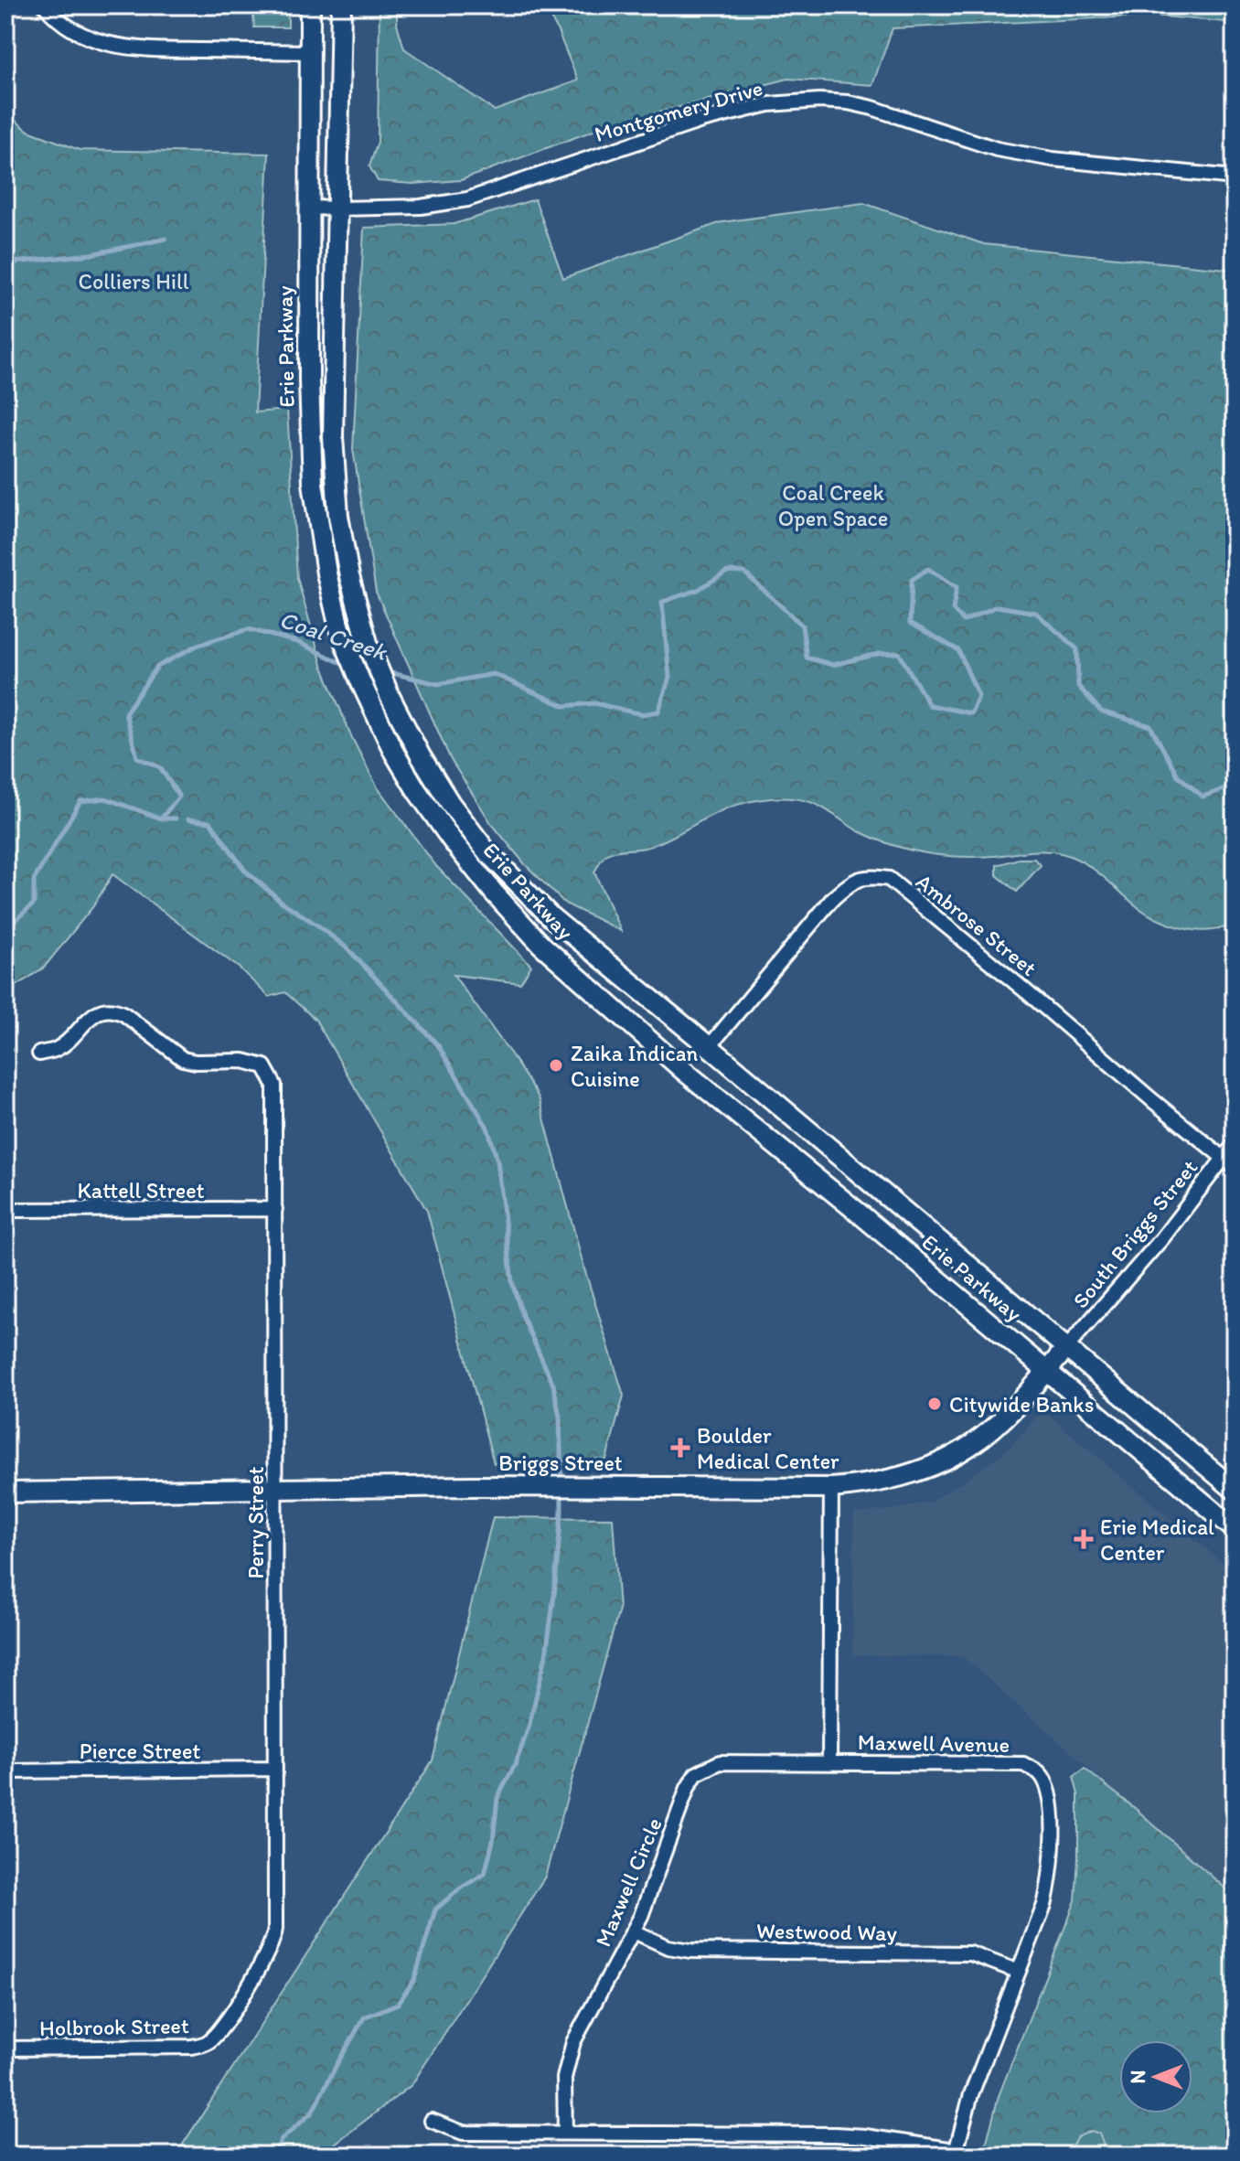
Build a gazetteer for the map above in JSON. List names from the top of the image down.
{
  "streets": {
    "main road": ["Erie Parkway", "Briggs Street"],
    "street": [
      "Montgomery Drive",
      "Ambrose Street",
      "Kattell Street",
      "South Briggs Street",
      "Perry Street",
      "Maxwell Avenue",
      "Pierce Street",
      "Maxwell Circle",
      "Westwood Way",
      "Holbrook Street"
    ]
  },
  "crossings": [
    ["Montgomery Drive", "Erie Parkway"],
    ["Erie Parkway", "Ambrose Street"],
    ["Erie Parkway", "South Briggs Street"],
    ["Erie Parkway", "Briggs Street"],
    ["Ambrose Street", "South Briggs Street"],
    ["Kattell Street", "Perry Street"],
    ["South Briggs Street", "Briggs Street"],
    ["Briggs Street", "Perry Street"],
    ["Briggs Street", "Maxwell Avenue"],
    ["Perry Street", "Pierce Street"],
    ["Perry Street", "Holbrook Street"],
    ["Maxwell Avenue", "Maxwell Circle"],
    ["Maxwell Avenue", "Westwood Way"],
    ["Maxwell Circle", "Westwood Way"]
  ],
  "water": ["Coal Creek"],
  "parks": ["Colliers Hill", "Coal Creek Open Space"],
  "places": {
    "other": ["Zaika Indican Cuisine", "Citywide Banks"],
    "health": ["Boulder Medical Center", "Erie Medical Center"]
  },
  "north": "left"
}
